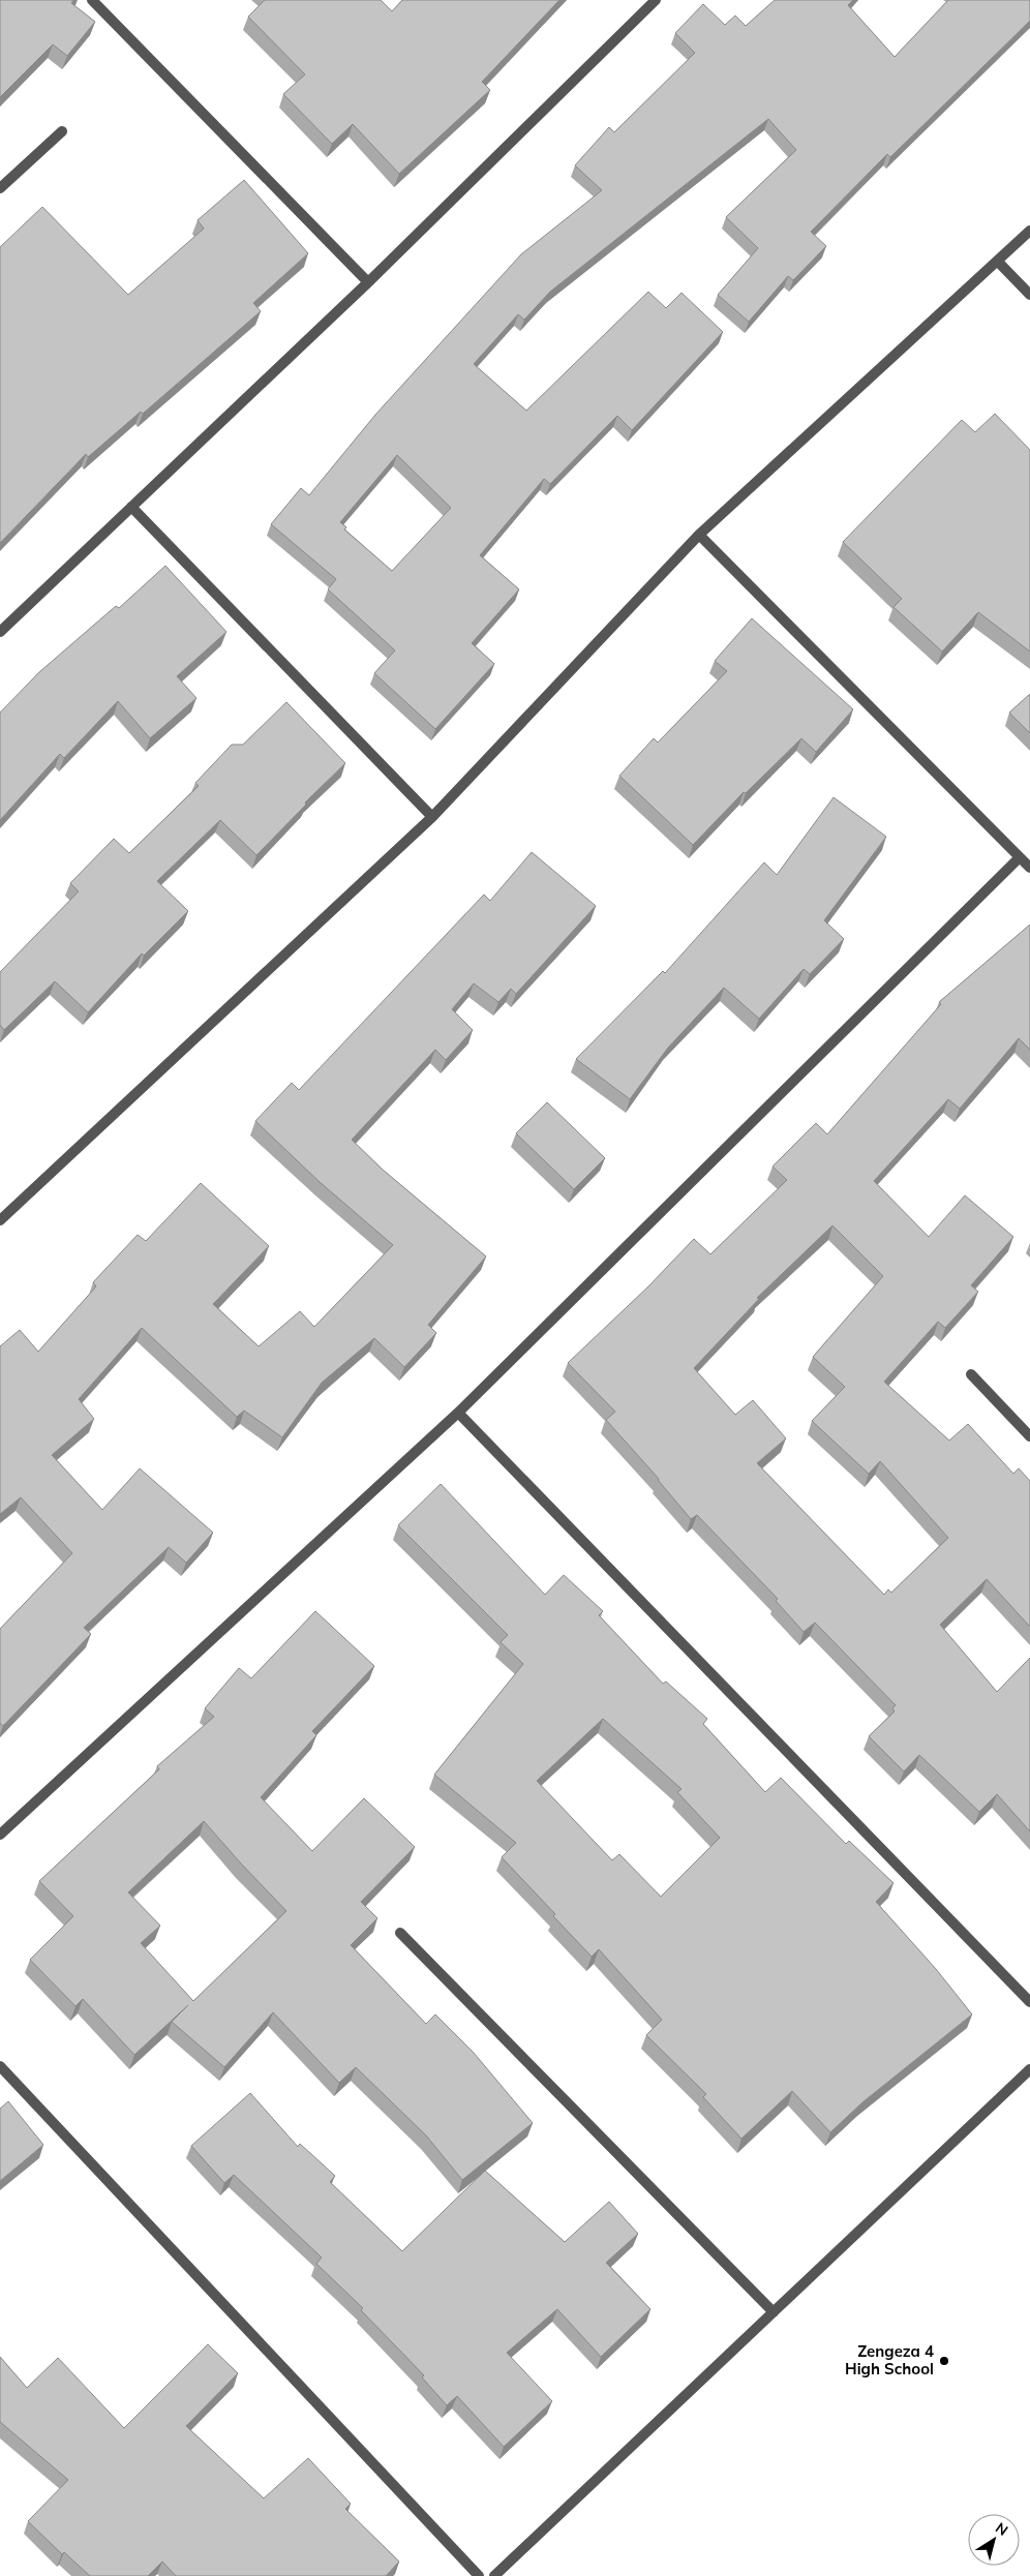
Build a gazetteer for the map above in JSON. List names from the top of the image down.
{
  "places": ["Zengeza 4 High School"],
  "north": "top right"
}
